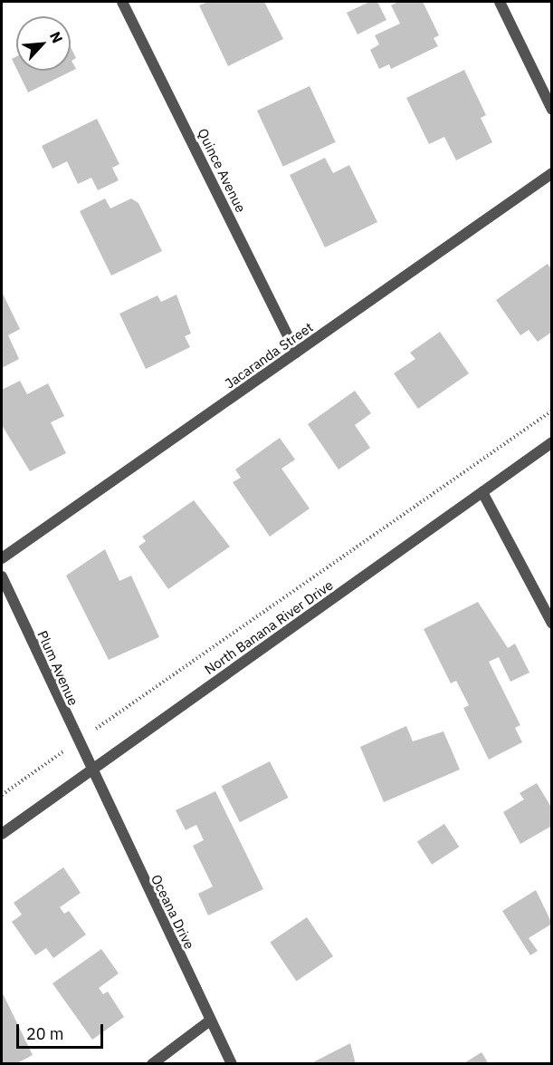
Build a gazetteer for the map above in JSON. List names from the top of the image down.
{
  "streets": {
    "street": [
      "Quince Avenue",
      "Jacaranda Street",
      "North Banana River Drive",
      "Plum Avenue",
      "Oceana Drive"
    ]
  },
  "crossings": [
    ["Quince Avenue", "Jacaranda Street"],
    ["North Banana River Drive", "Plum Avenue"],
    ["North Banana River Drive", "Oceana Drive"],
    ["Plum Avenue", "Oceana Drive"]
  ],
  "scale_bar": "20 m",
  "north": "top right"
}
